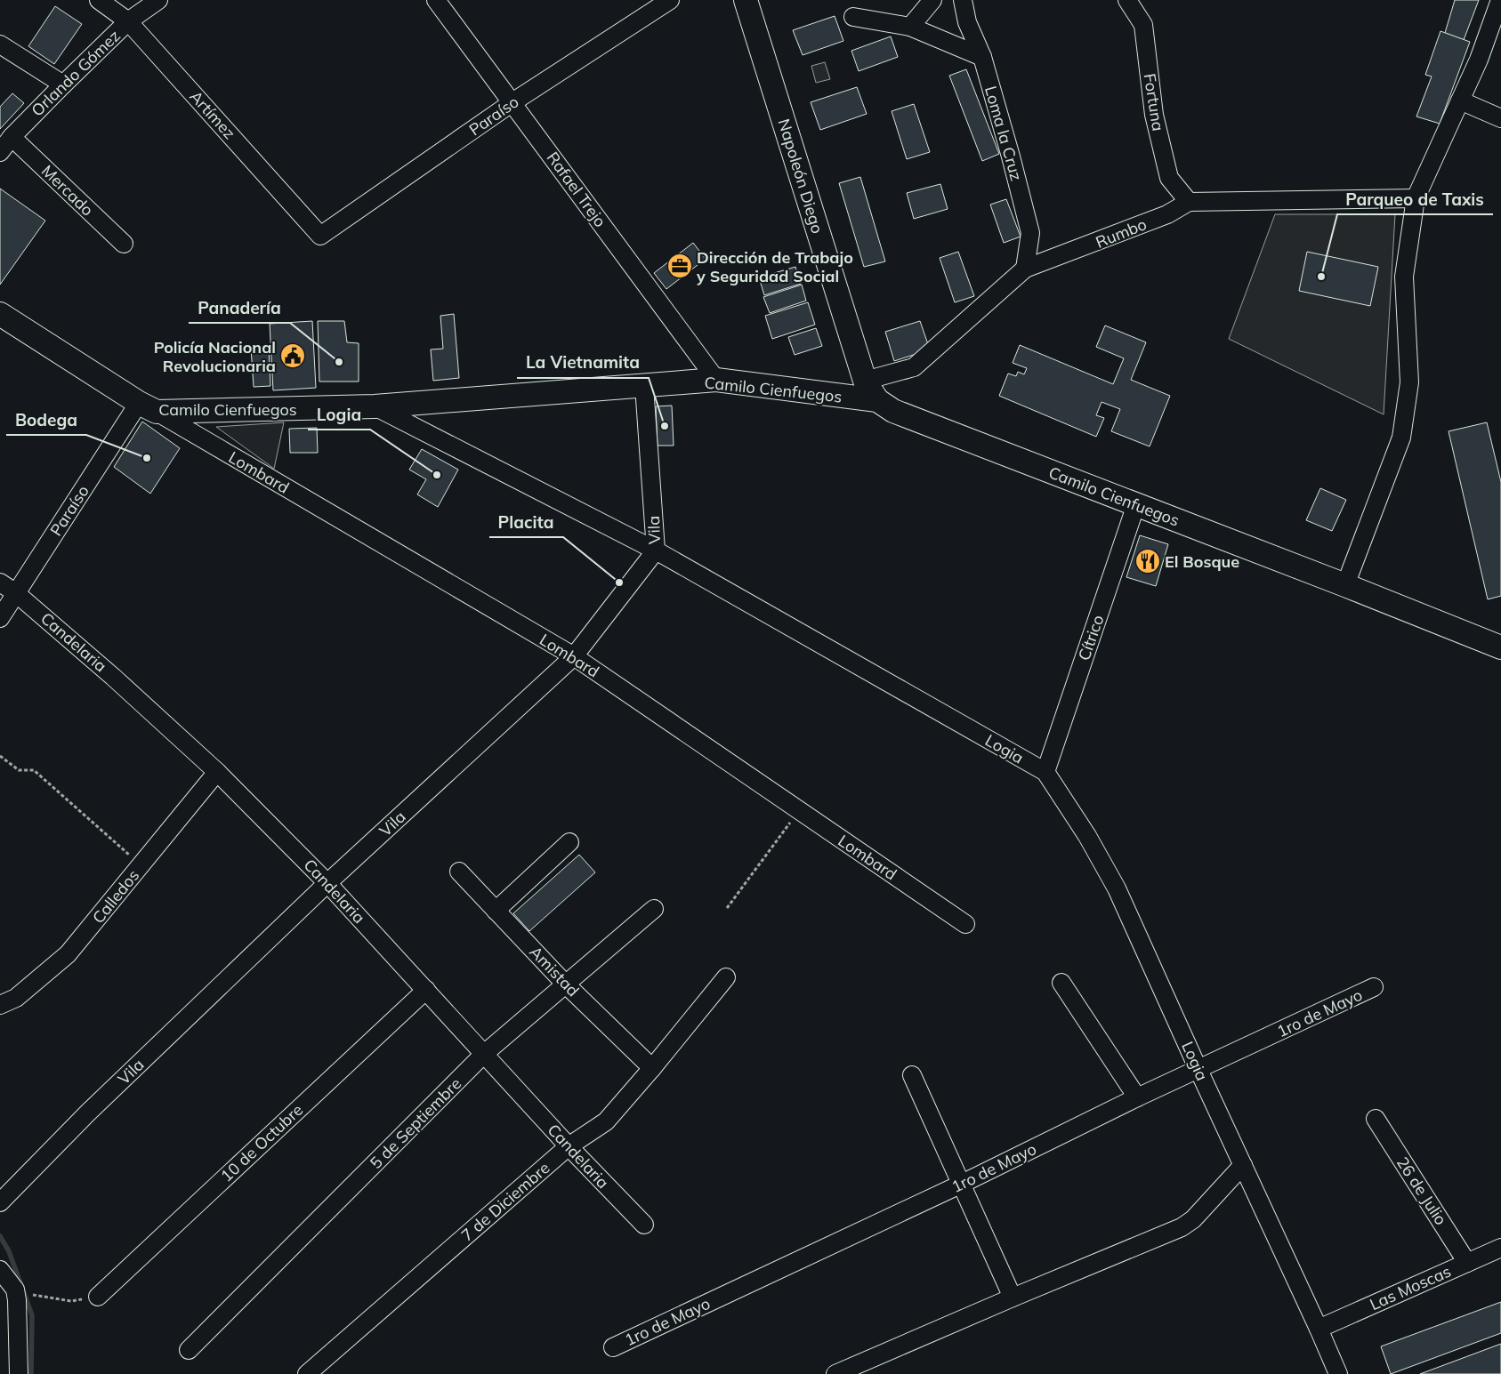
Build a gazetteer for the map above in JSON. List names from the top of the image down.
{
  "streets": {
    "main road": ["Napoleón Diego", "Camilo Cienfuegos"],
    "street": [
      "Orlando Gómez",
      "Fortuna",
      "Artímez",
      "Paraíso",
      "Loma la Cruz",
      "Rafael Trejo",
      "Mercado",
      "Rumbo",
      "Lombard",
      "Vila",
      "Cítrico",
      "Candelaria",
      "Logia",
      "Calledos",
      "Amistad",
      "1ro de Mayo",
      "5 de Septiembre",
      "10 de Octubre",
      "26 de Julio",
      "7 de Diciembre",
      "Las Moscas"
    ]
  },
  "crossings": [
    ["Orlando Gómez", "Artímez"],
    ["Orlando Gómez", "Mercado"],
    ["Fortuna", "Rumbo"],
    ["Artímez", "Paraíso"],
    ["Paraíso", "Rafael Trejo"],
    ["Paraíso", "Camilo Cienfuegos"],
    ["Paraíso", "Lombard"],
    ["Paraíso", "Candelaria"],
    ["Loma la Cruz", "Rumbo"],
    ["Napoleón Diego", "Rumbo"],
    ["Napoleón Diego", "Camilo Cienfuegos"],
    ["Rafael Trejo", "Camilo Cienfuegos"],
    ["Camilo Cienfuegos", "Lombard"],
    ["Camilo Cienfuegos", "Vila"],
    ["Camilo Cienfuegos", "Cítrico"],
    ["Camilo Cienfuegos", "Logia"],
    ["Lombard", "Vila"],
    ["Vila", "Candelaria"],
    ["Vila", "Logia"],
    ["Cítrico", "Logia"],
    ["Candelaria", "Calledos"],
    ["Candelaria", "5 de Septiembre"],
    ["Candelaria", "10 de Octubre"],
    ["Candelaria", "7 de Diciembre"],
    ["Logia", "1ro de Mayo"],
    ["Logia", "Las Moscas"],
    ["Amistad", "5 de Septiembre"],
    ["Amistad", "7 de Diciembre"],
    ["26 de Julio", "Las Moscas"]
  ],
  "places": {
    "office": ["Dirección de Trabajo y Seguridad Social"],
    "other": [
      "Parqueo de Taxis",
      "Panadería",
      "La Vietnamita",
      "Bodega",
      "Logia",
      "Placita"
    ],
    "public building": ["Policía Nacional Revolucionaria"],
    "restaurant": ["El Bosque"]
  }
}
